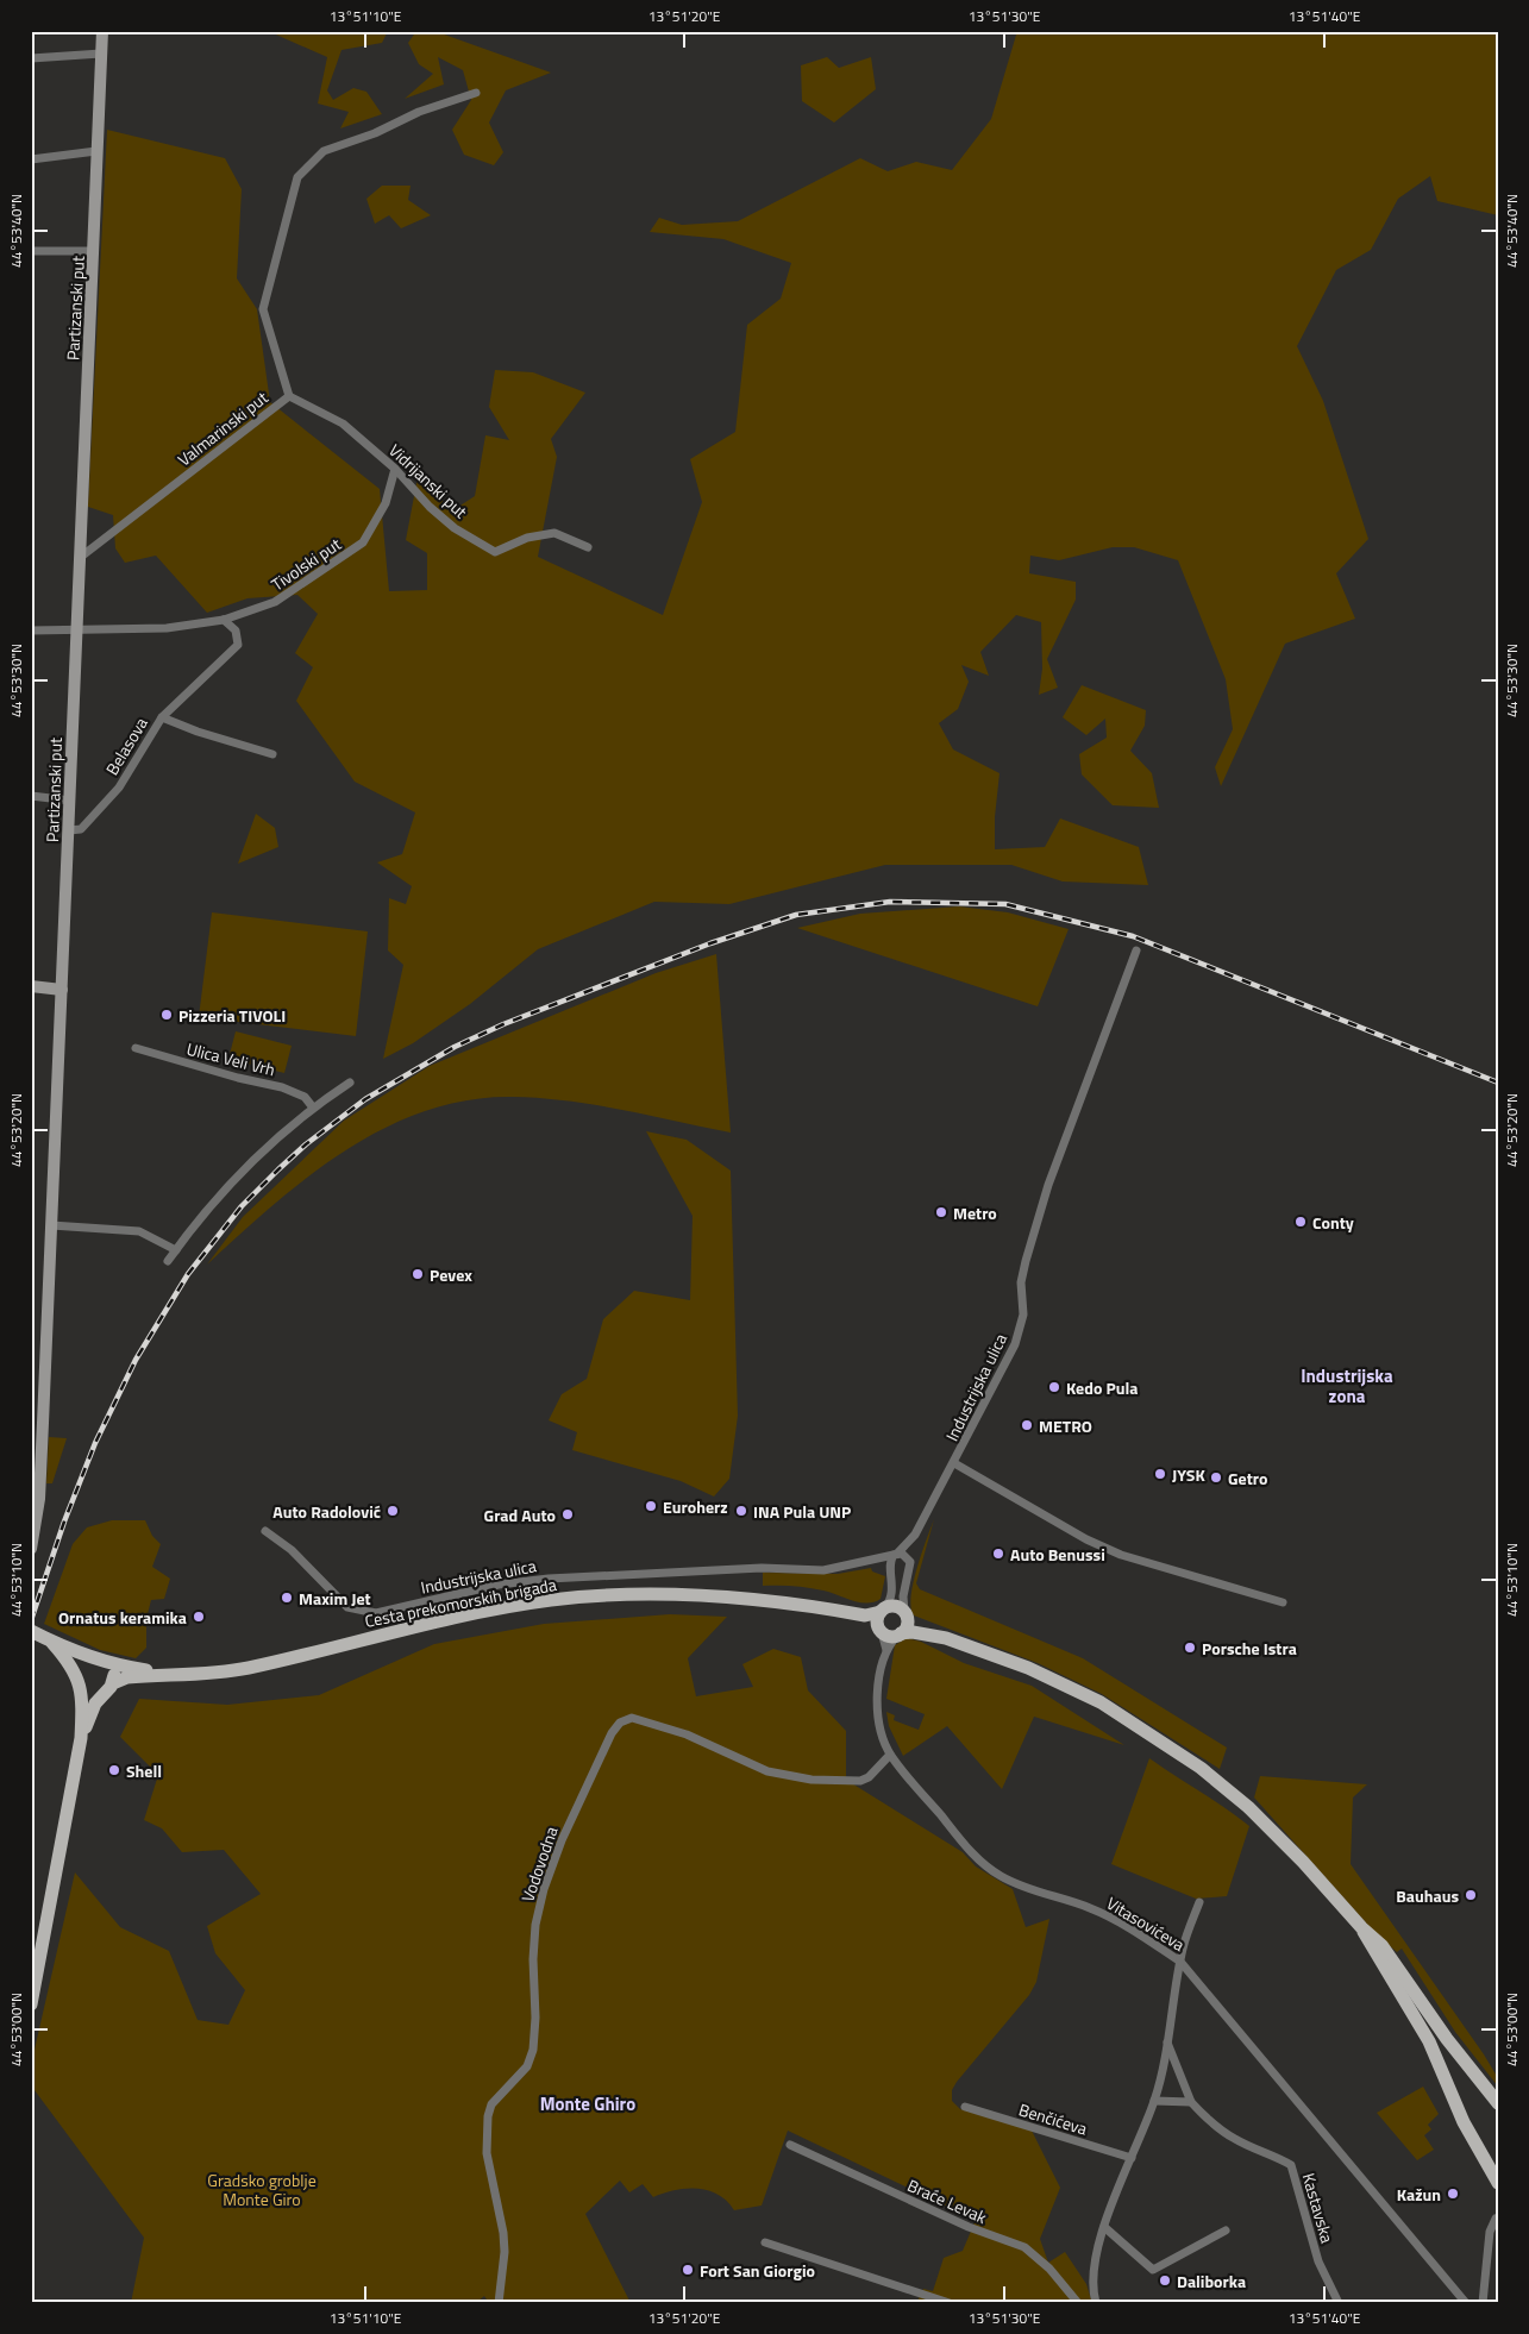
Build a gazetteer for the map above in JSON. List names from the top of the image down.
{
  "streets": {
    "main road": ["Cesta prekomorskih brigada"],
    "street": [
      "Partizanski put",
      "Valmarinski put",
      "Vidrijanski put",
      "Tivolski put",
      "Belasova",
      "Ulica Veli Vrh",
      "Industrijska ulica",
      "Vodovodna",
      "Vitasovićeva",
      "Benčićeva",
      "Braće Levak",
      "Kastavska"
    ]
  },
  "crossings": [
    ["Partizanski put", "Valmarinski put"],
    ["Partizanski put", "Tivolski put"],
    ["Partizanski put", "Belasova"],
    ["Valmarinski put", "Vidrijanski put"],
    ["Vidrijanski put", "Tivolski put"],
    ["Tivolski put", "Belasova"],
    ["Industrijska ulica", "Cesta prekomorskih brigada"],
    ["Industrijska ulica", "Vitasovićeva"],
    ["Cesta prekomorskih brigada", "Vitasovićeva"],
    ["Vodovodna", "Vitasovićeva"]
  ],
  "districts": ["Industrijska zona", "Monte Ghiro"],
  "parks": ["Gradsko groblje Monte Giro"],
  "places": [
    "Pizzeria TIVOLI",
    "Metro",
    "Conty",
    "Pevex",
    "Kedo Pula",
    "METRO",
    "JYSK",
    "Getro",
    "Euroherz",
    "Auto Radolović",
    "INA Pula UNP",
    "Grad Auto",
    "Auto Benussi",
    "Maxim Jet",
    "Ornatus keramika",
    "Porsche Istra",
    "Shell",
    "Bauhaus",
    "Kažun",
    "Fort San Giorgio",
    "Daliborka"
  ],
  "coordinates": [
    "13°51'10\"E",
    "13°51'20\"E",
    "13°51'30\"E",
    "13°51'40\"E",
    "44°53'40\"N",
    "44°53'30\"N",
    "44°53'20\"N",
    "44°53'10\"N",
    "44°53'00\"N"
  ]
}
